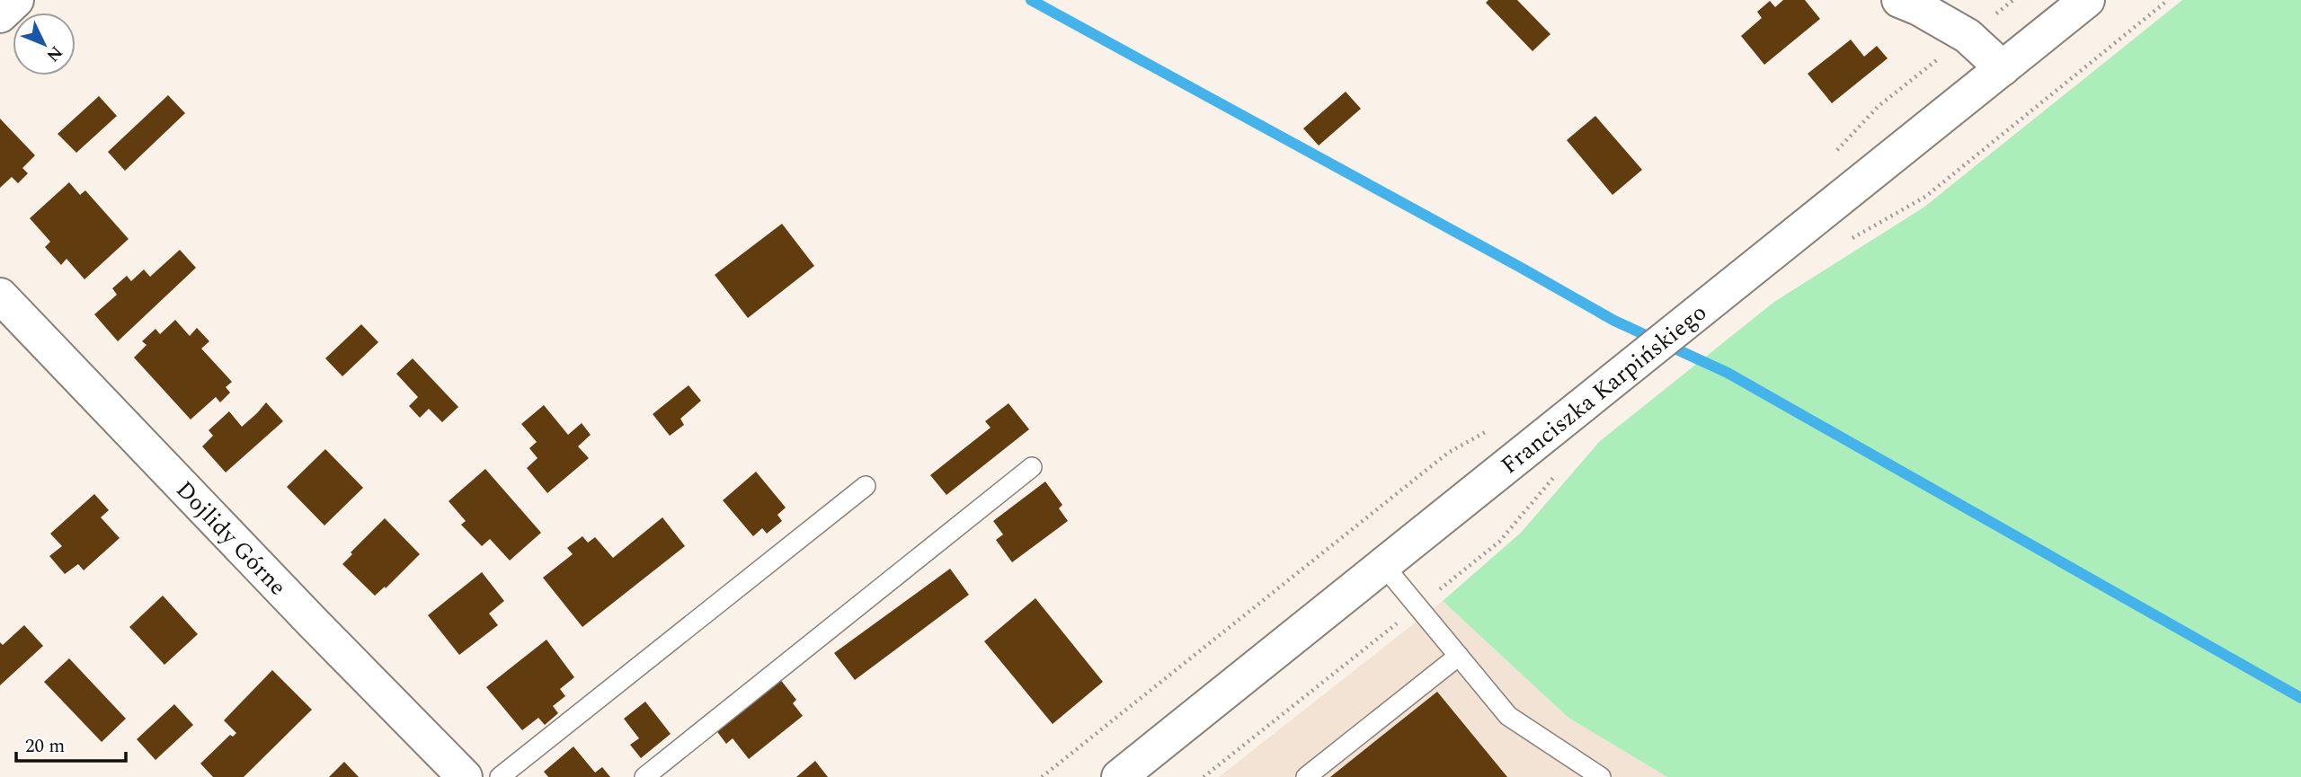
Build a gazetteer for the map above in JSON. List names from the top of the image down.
{
  "streets": {
    "street": ["Franciszka Karpińskiego", "Dojlidy Górne"]
  },
  "scale_bar": "20 m",
  "north": "bottom right"
}
